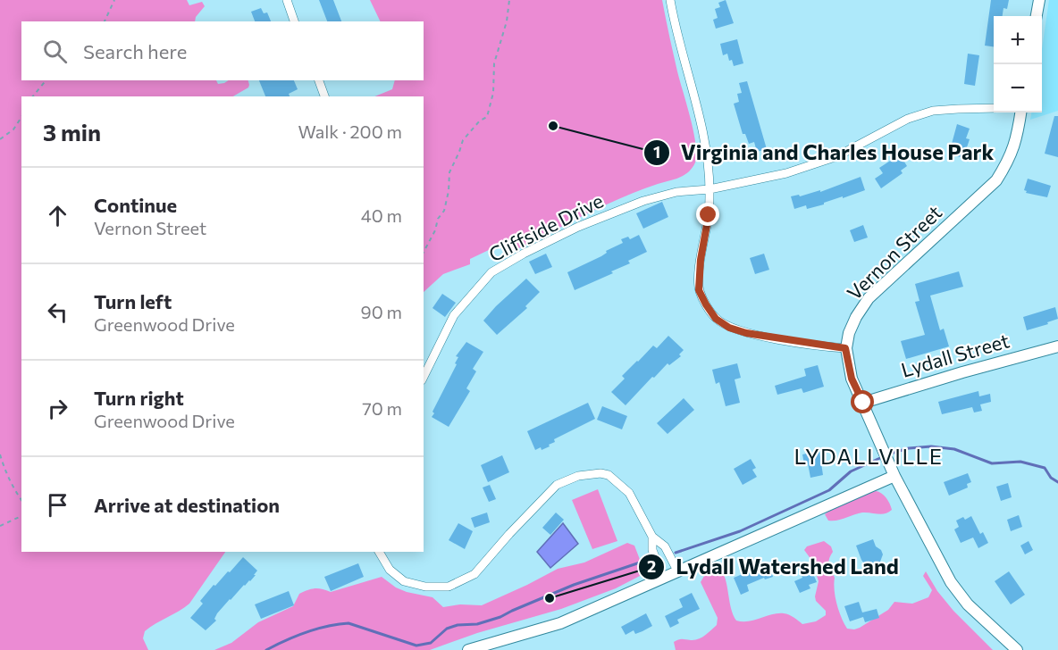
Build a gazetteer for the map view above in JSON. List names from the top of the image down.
{
  "streets": {
    "street": ["Cliffside Drive", "Vernon Street", "Lydall Street"]
  },
  "crossings": [
    ["Vernon Street", "Lydall Street"]
  ],
  "districts": ["LYDALLVILLE"],
  "places": ["Virginia and Charles House Park", "Lydall Watershed Land"],
  "page": {
    "map_buttons": ["+", "−"],
    "search": "Search here",
    "heading": ["3 min", "Walk · 200 m"],
    "list": [
      ["Continue", "Vernon Street", "40 m"],
      ["Turn left", "Greenwood Drive", "90 m"],
      ["Turn right", "Greenwood Drive", "70 m"],
      "Arrive at destination"
    ]
  }
}
